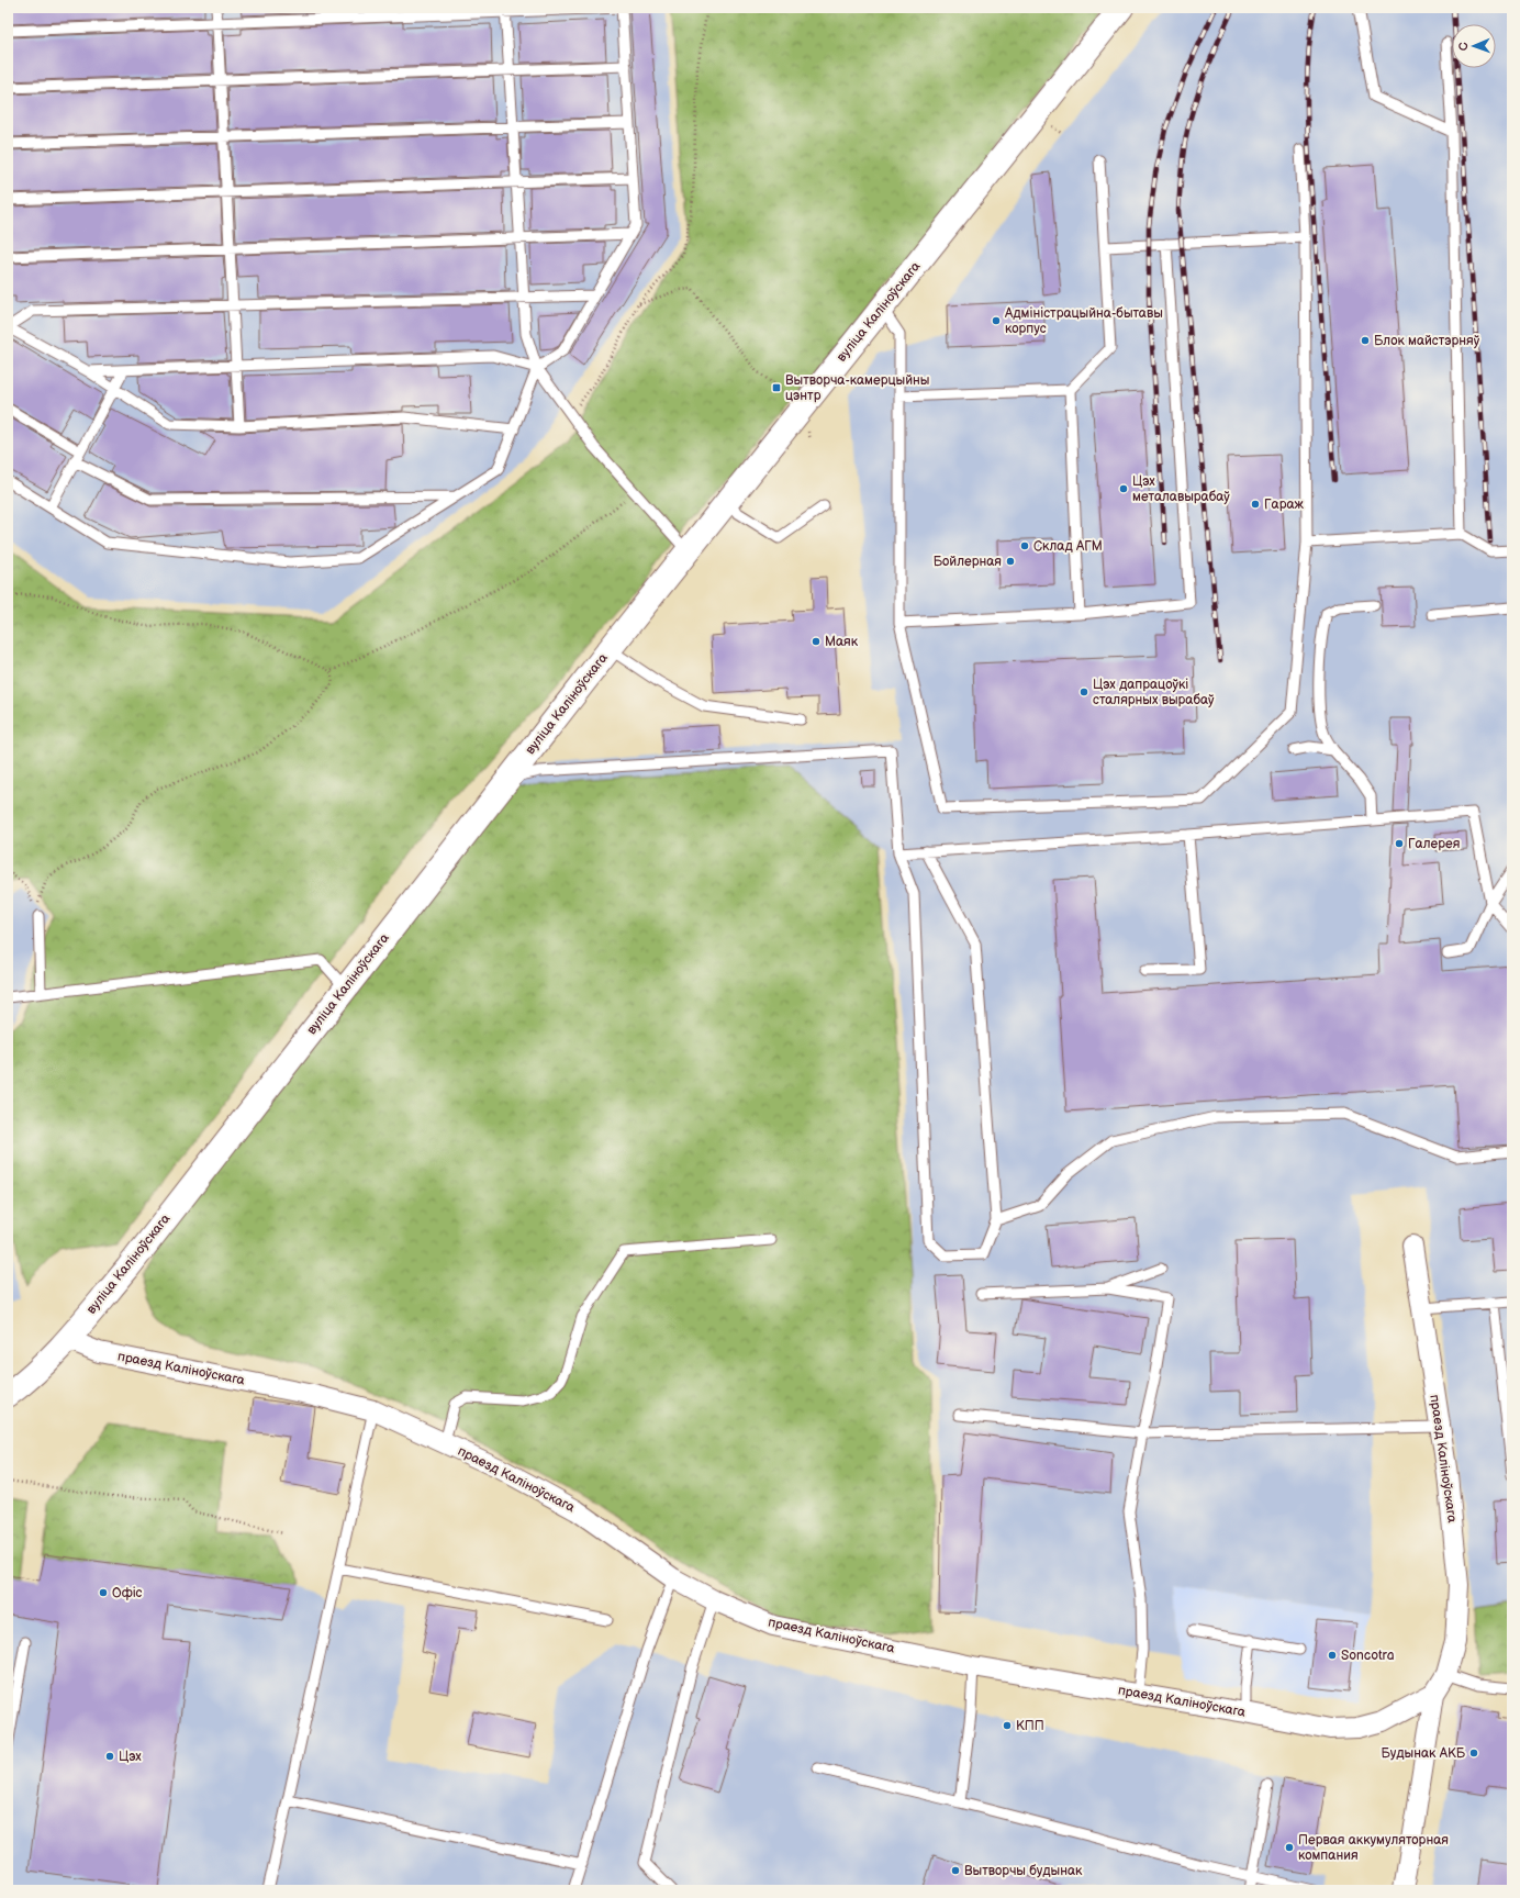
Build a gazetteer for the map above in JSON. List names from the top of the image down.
{
  "streets": {
    "street": ["вуліца Каліноўскага", "праезд Каліноўскага"]
  },
  "crossings": [
    ["вуліца Каліноўскага", "праезд Каліноўскага"]
  ],
  "places": {
    "other": [
      "Адміністрацыйна-бытавы корпус",
      "Блок майстэрняў",
      "Цэх металавырабаў",
      "Гараж",
      "Склад АГМ",
      "Бойлерная",
      "Маяк",
      "Цэх дапрацоўкі сталярных вырабаў",
      "Галерея",
      "Офіс",
      "Soncotra",
      "КПП",
      "Будынак АКБ",
      "Цэх",
      "Первая аккумуляторная компания",
      "Вытворчы будынак"
    ],
    "transit": ["Вытворча-камерцыйны цэнтр"]
  },
  "north": "left"
}
